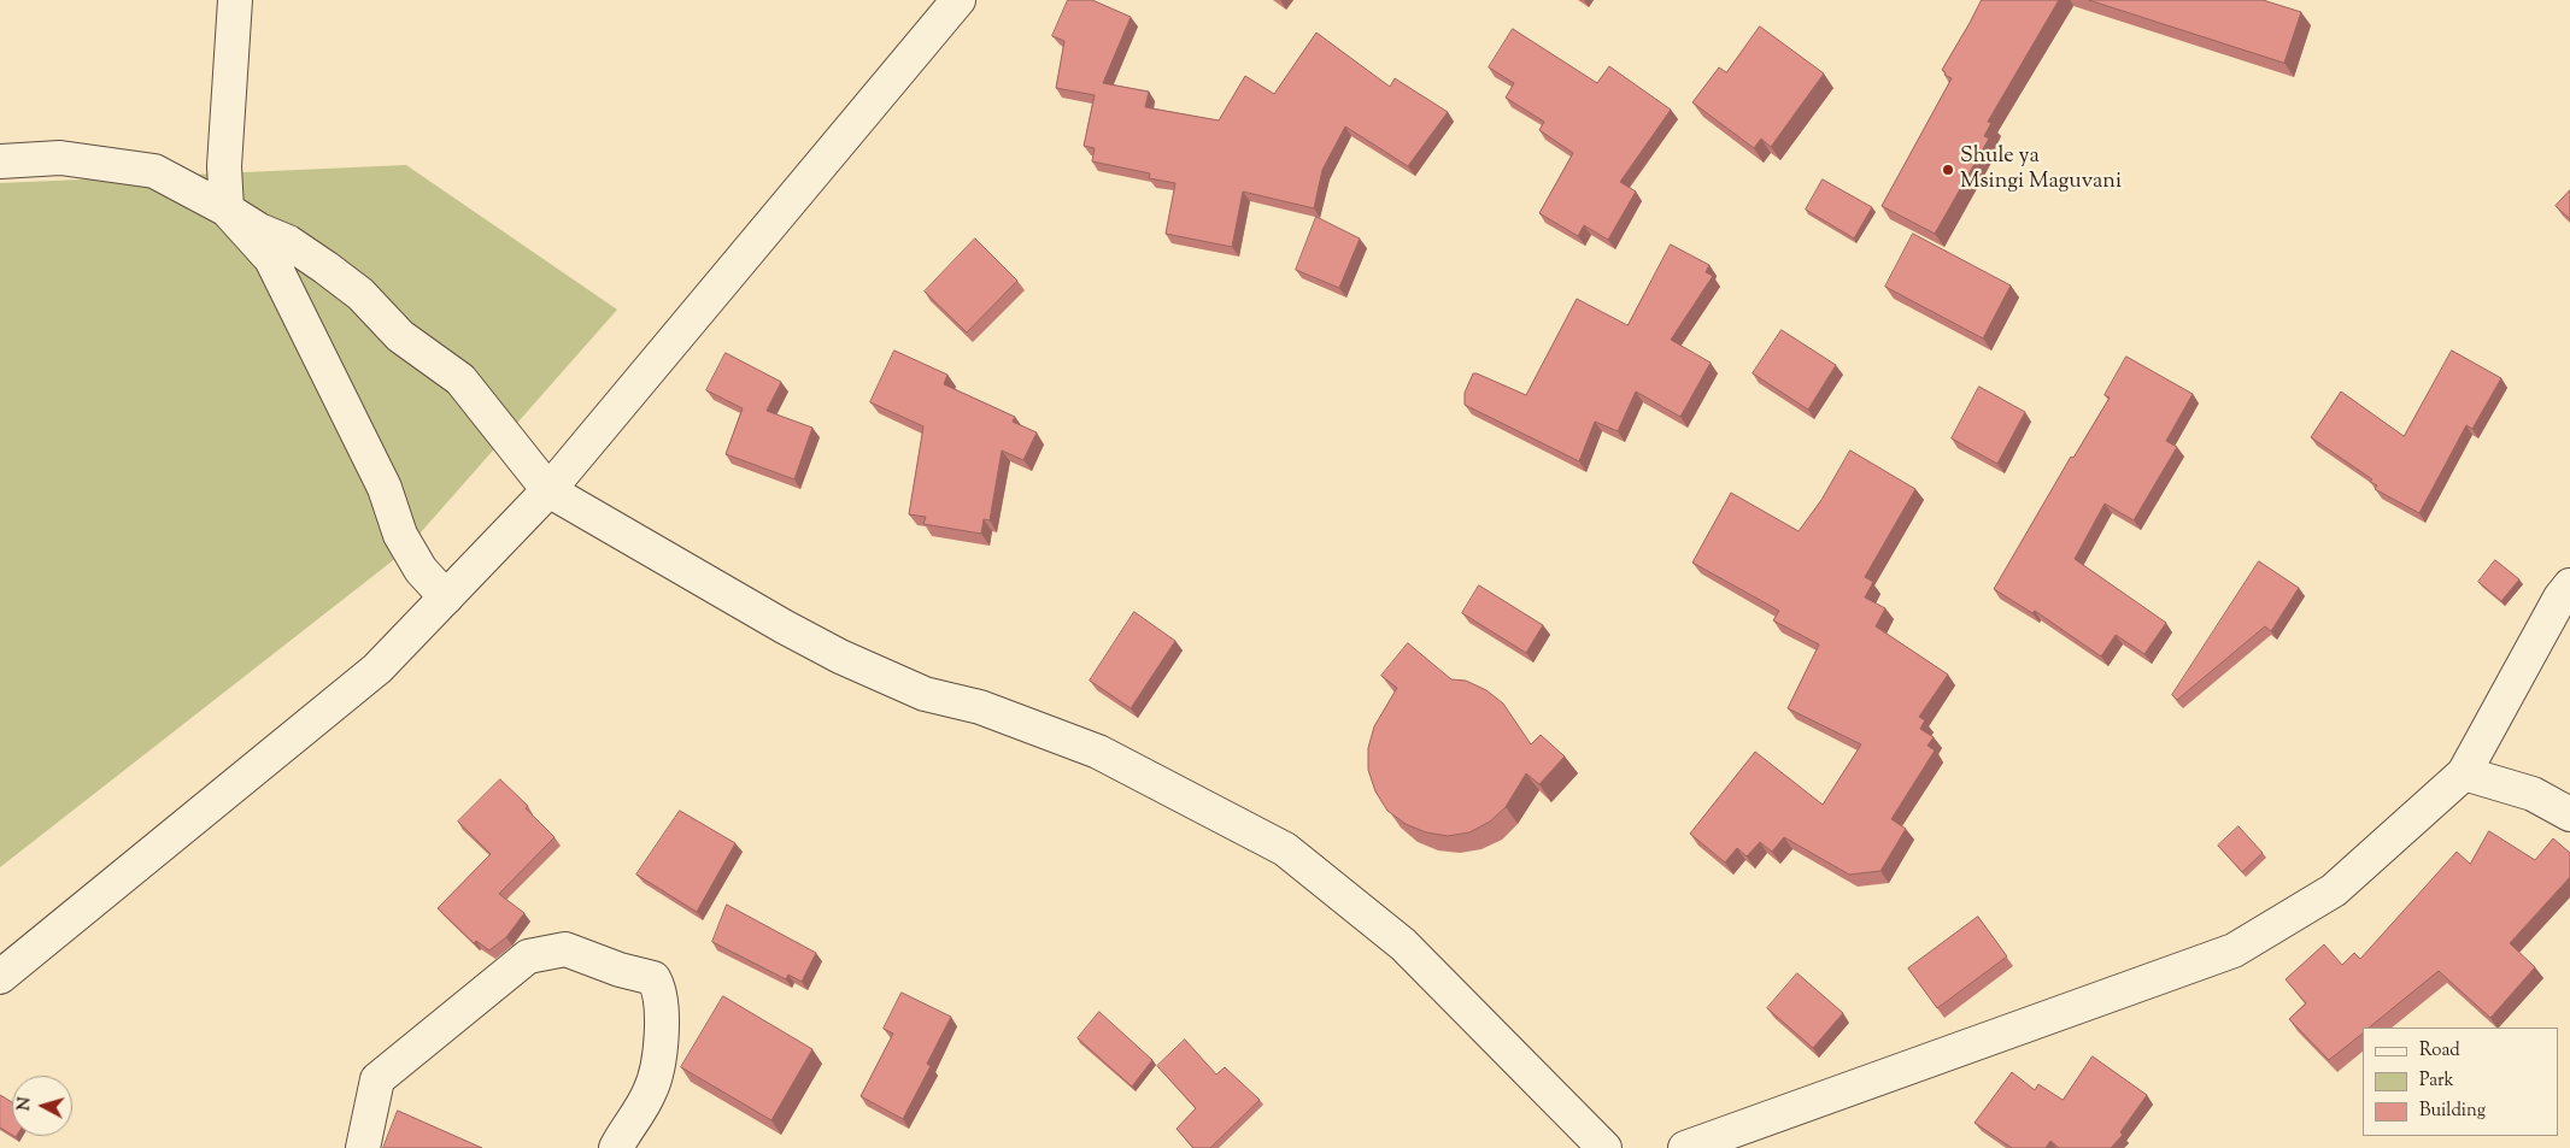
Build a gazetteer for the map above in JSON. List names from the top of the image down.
{
  "places": ["Shule ya Msingi Maguvani"],
  "legend": ["Road", "Park", "Building"],
  "north": "left"
}
